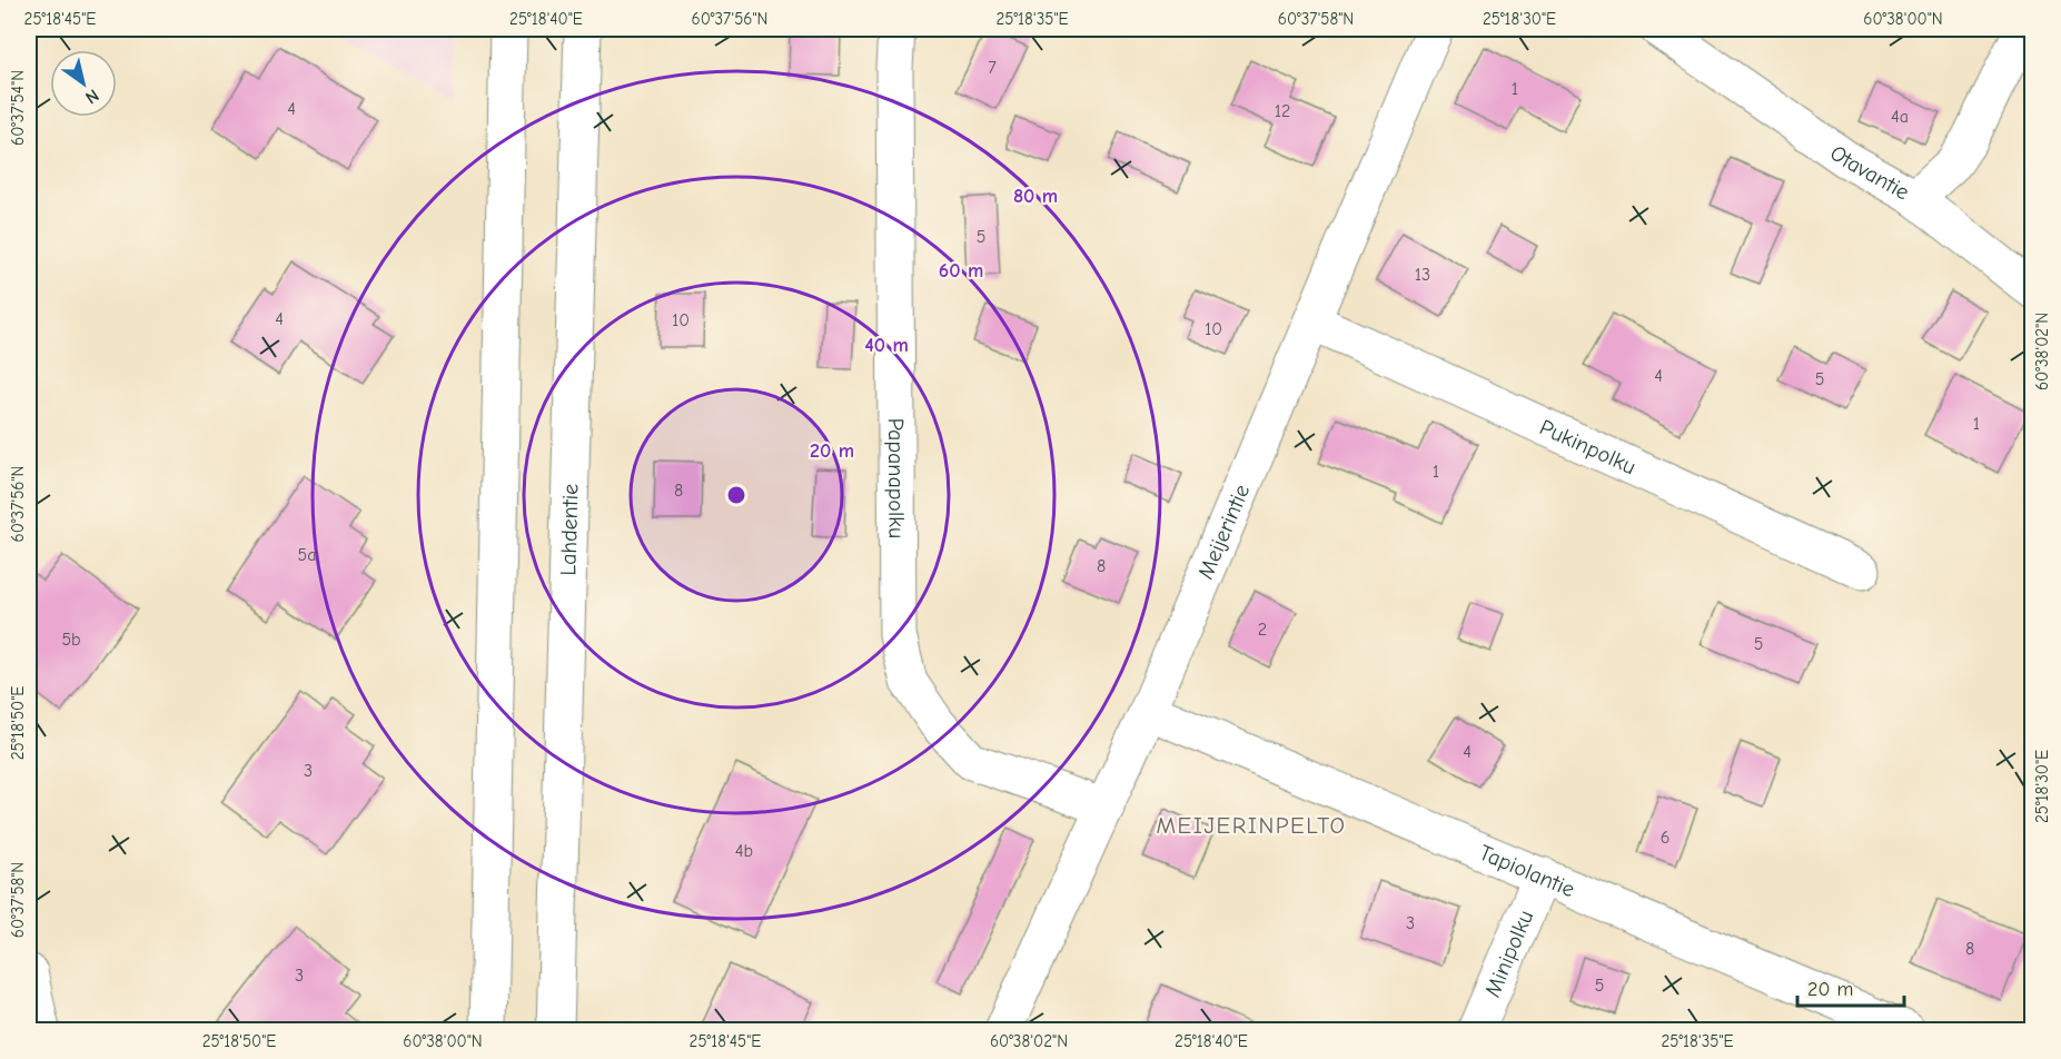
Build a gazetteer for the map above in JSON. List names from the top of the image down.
{
  "streets": {
    "street": [
      "Otavantie",
      "Pukinpolku",
      "Papanapolku",
      "Lahdentie",
      "Meijerintie",
      "Tapiolantie",
      "Minipolku"
    ]
  },
  "crossings": [
    ["Pukinpolku", "Meijerintie"],
    ["Papanapolku", "Meijerintie"],
    ["Meijerintie", "Tapiolantie"],
    ["Tapiolantie", "Minipolku"]
  ],
  "districts": ["MEIJERINPELTO"],
  "house_numbers": [
    "7",
    "1",
    "4",
    "12",
    "4a",
    "5",
    "13",
    "4",
    "10",
    "10",
    "4",
    "5",
    "1",
    "1",
    "8",
    "5a",
    "8",
    "2",
    "5b",
    "5",
    "4",
    "3",
    "6",
    "4b",
    "3",
    "8",
    "3",
    "5"
  ],
  "scale_bar": "20 m",
  "north": "bottom right",
  "coordinates": [
    "25°18'45\"E",
    "25°18'40\"E",
    "60°37'56\"N",
    "25°18'35\"E",
    "60°37'58\"N",
    "25°18'30\"E",
    "60°38'00\"N",
    "60°37'54\"N",
    "60°38'02\"N",
    "25°18'50\"E"
  ],
  "rings": [
    "80 m",
    "60 m",
    "40 m",
    "20 m"
  ]
}
